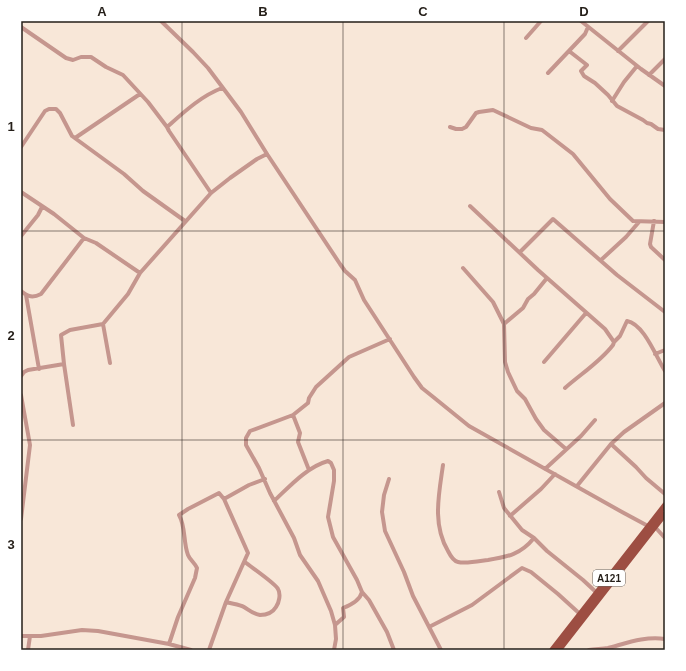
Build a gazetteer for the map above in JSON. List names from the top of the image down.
{
  "streets": {
    "main road": ["A121"]
  },
  "grid": {
    "columns": [
      "A",
      "B",
      "C",
      "D"
    ],
    "rows": ["1", "2", "3"]
  }
}
